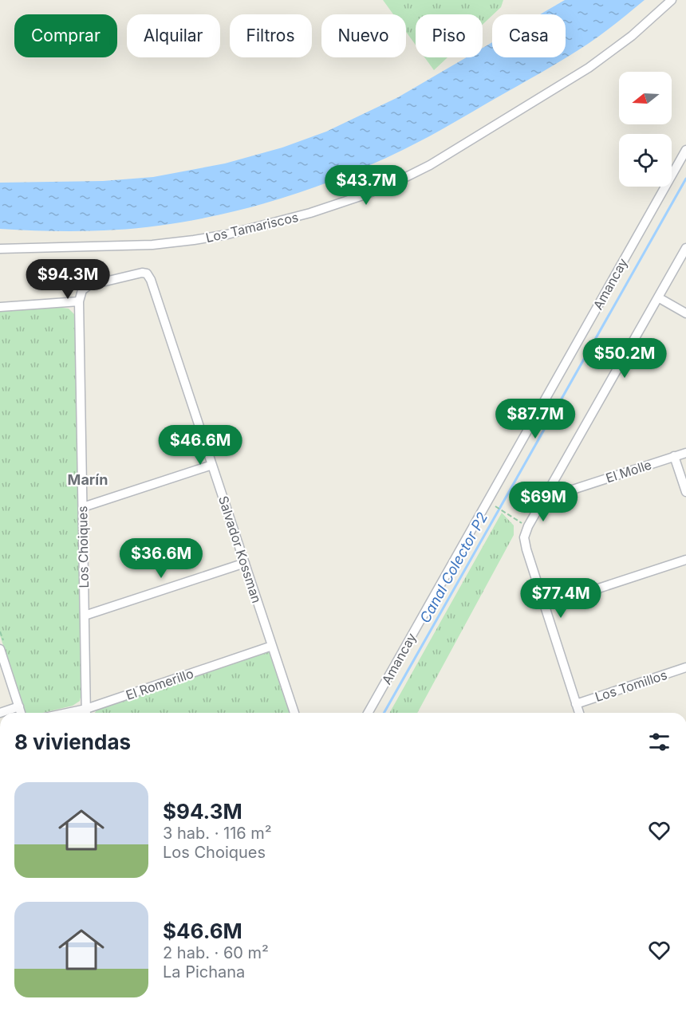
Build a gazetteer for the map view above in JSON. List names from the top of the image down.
{
  "streets": {
    "street": [
      "Los Tamariscos",
      "Amancay",
      "El Molle",
      "Los Choiques",
      "Salvador Kossman",
      "El Romerillo",
      "Los Tomillos"
    ]
  },
  "crossings": [
    ["Los Choiques", "Salvador Kossman"],
    ["Los Choiques", "El Romerillo"],
    ["Salvador Kossman", "El Romerillo"]
  ],
  "districts": ["Marín"],
  "water": ["Canal Colector P2"],
  "north": "left",
  "page": {
    "chip": [
      "Comprar",
      "Alquilar",
      "Filtros",
      "Nuevo",
      "Piso",
      "Casa"
    ],
    "price": [
      "$43.7M",
      "$94.3M",
      "$50.2M",
      "$87.7M",
      "$46.6M",
      "$69M",
      "$36.6M",
      "$77.4M"
    ],
    "heading": "8 viviendas",
    "list": [
      {
        "name": "$94.3M",
        "note": "3 hab. · 116 m² · Los Choiques"
      },
      {
        "name": "$46.6M",
        "note": "2 hab. · 60 m² · La Pichana"
      }
    ]
  }
}
